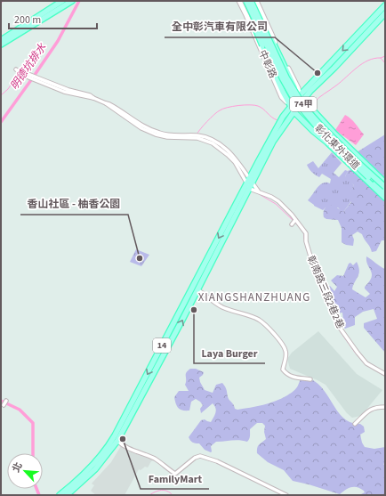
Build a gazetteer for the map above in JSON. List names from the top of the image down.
{
  "streets": {
    "main road": ["74甲", "彰化東外環道", "14"],
    "street": ["中彰路", "彰南路三段2巷2巷"]
  },
  "crossings": [
    ["中彰路", "14"],
    ["74甲", "14"]
  ],
  "districts": ["XIANGSHANZHUANG"],
  "water": ["明德坑排水"],
  "places": [
    "全中彰汽車有限公司",
    "香山社區 - 柚香公園",
    "Laya Burger",
    "FamilyMart"
  ],
  "scale_bar": "200 m",
  "north": "top left"
}
